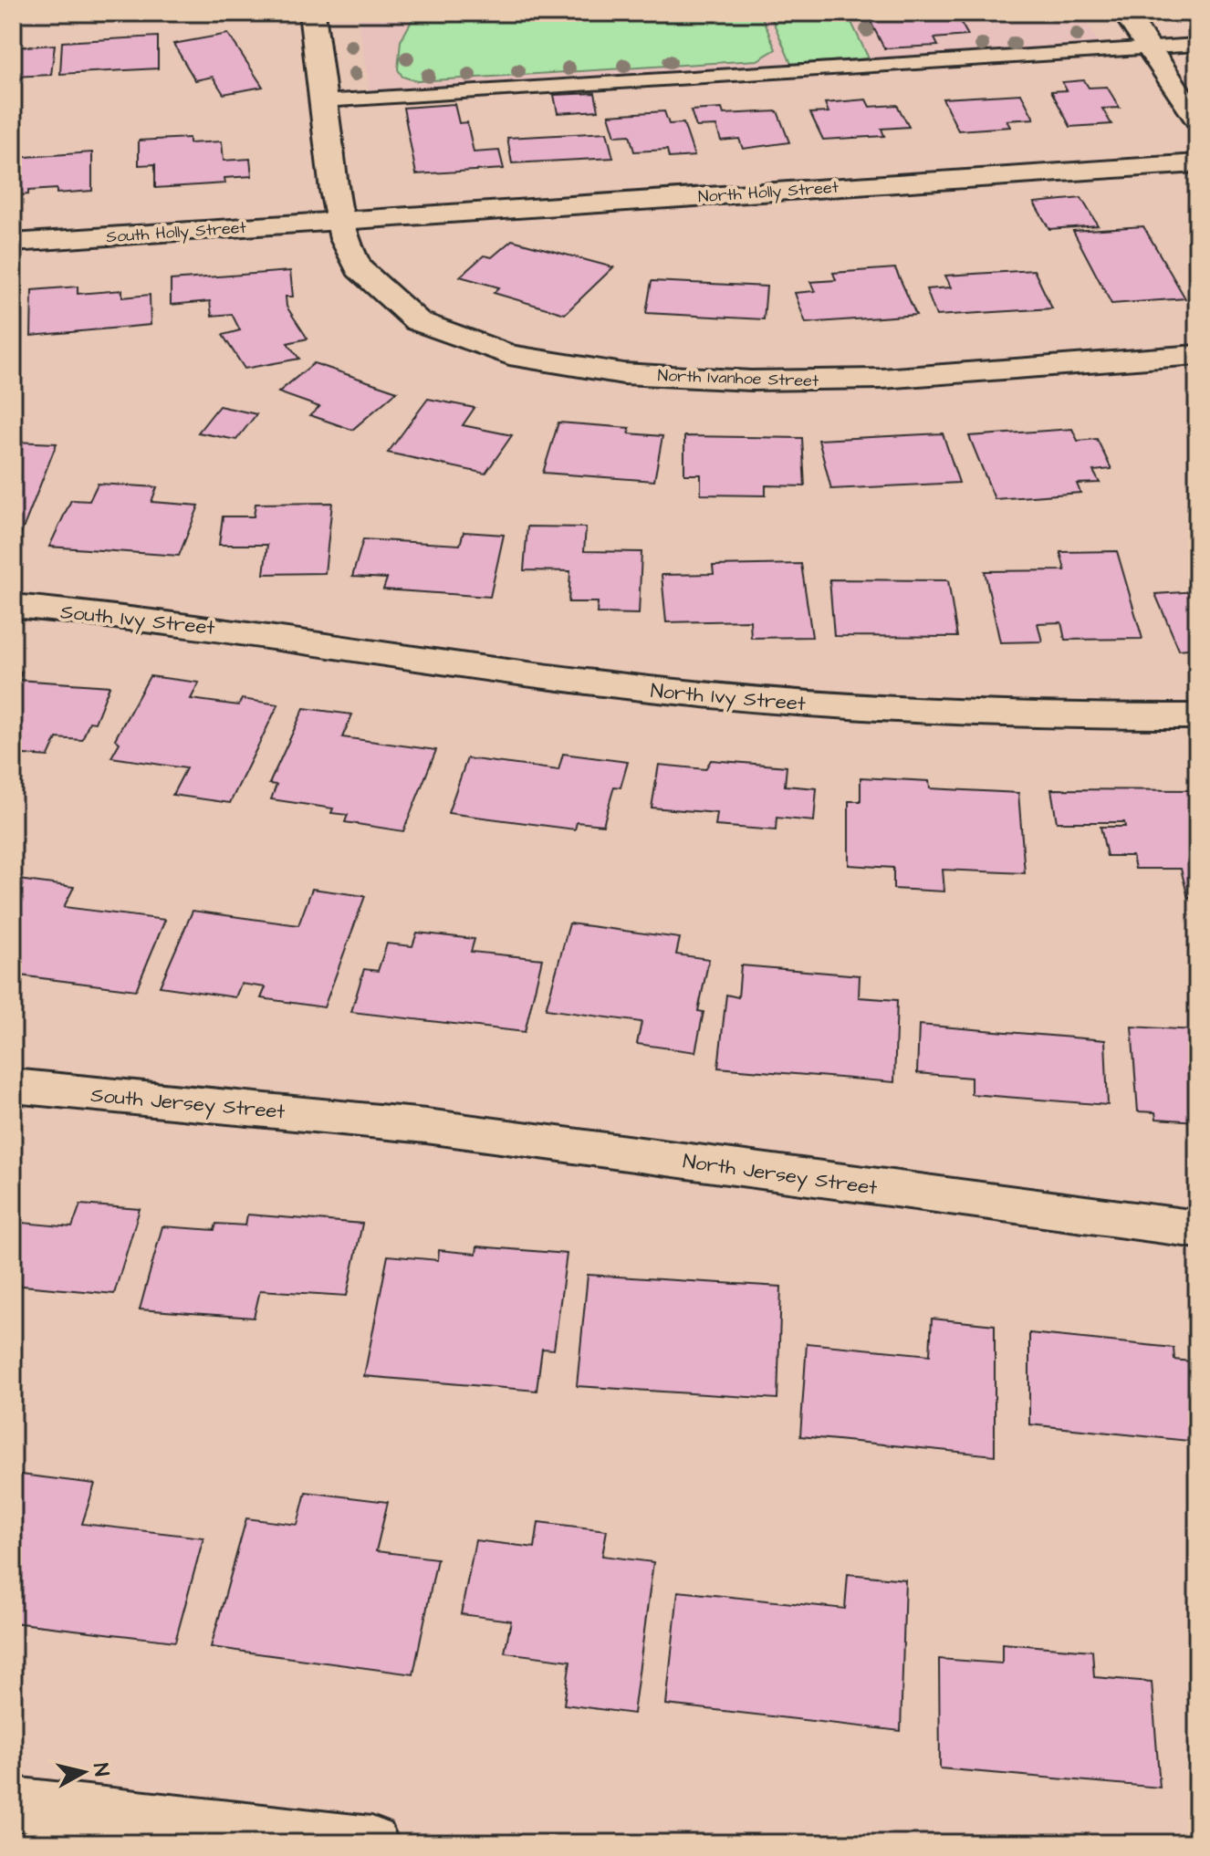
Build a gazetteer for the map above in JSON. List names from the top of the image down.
{
  "streets": {
    "street": [
      "North Holly Street",
      "South Holly Street",
      "North Ivanhoe Street",
      "South Ivy Street",
      "North Ivy Street",
      "South Jersey Street",
      "North Jersey Street"
    ]
  },
  "crossings": [
    ["North Holly Street", "South Holly Street"],
    ["North Holly Street", "North Ivanhoe Street"],
    ["South Holly Street", "North Ivanhoe Street"],
    ["South Ivy Street", "North Ivy Street"],
    ["South Jersey Street", "North Jersey Street"]
  ],
  "north": "right"
}
